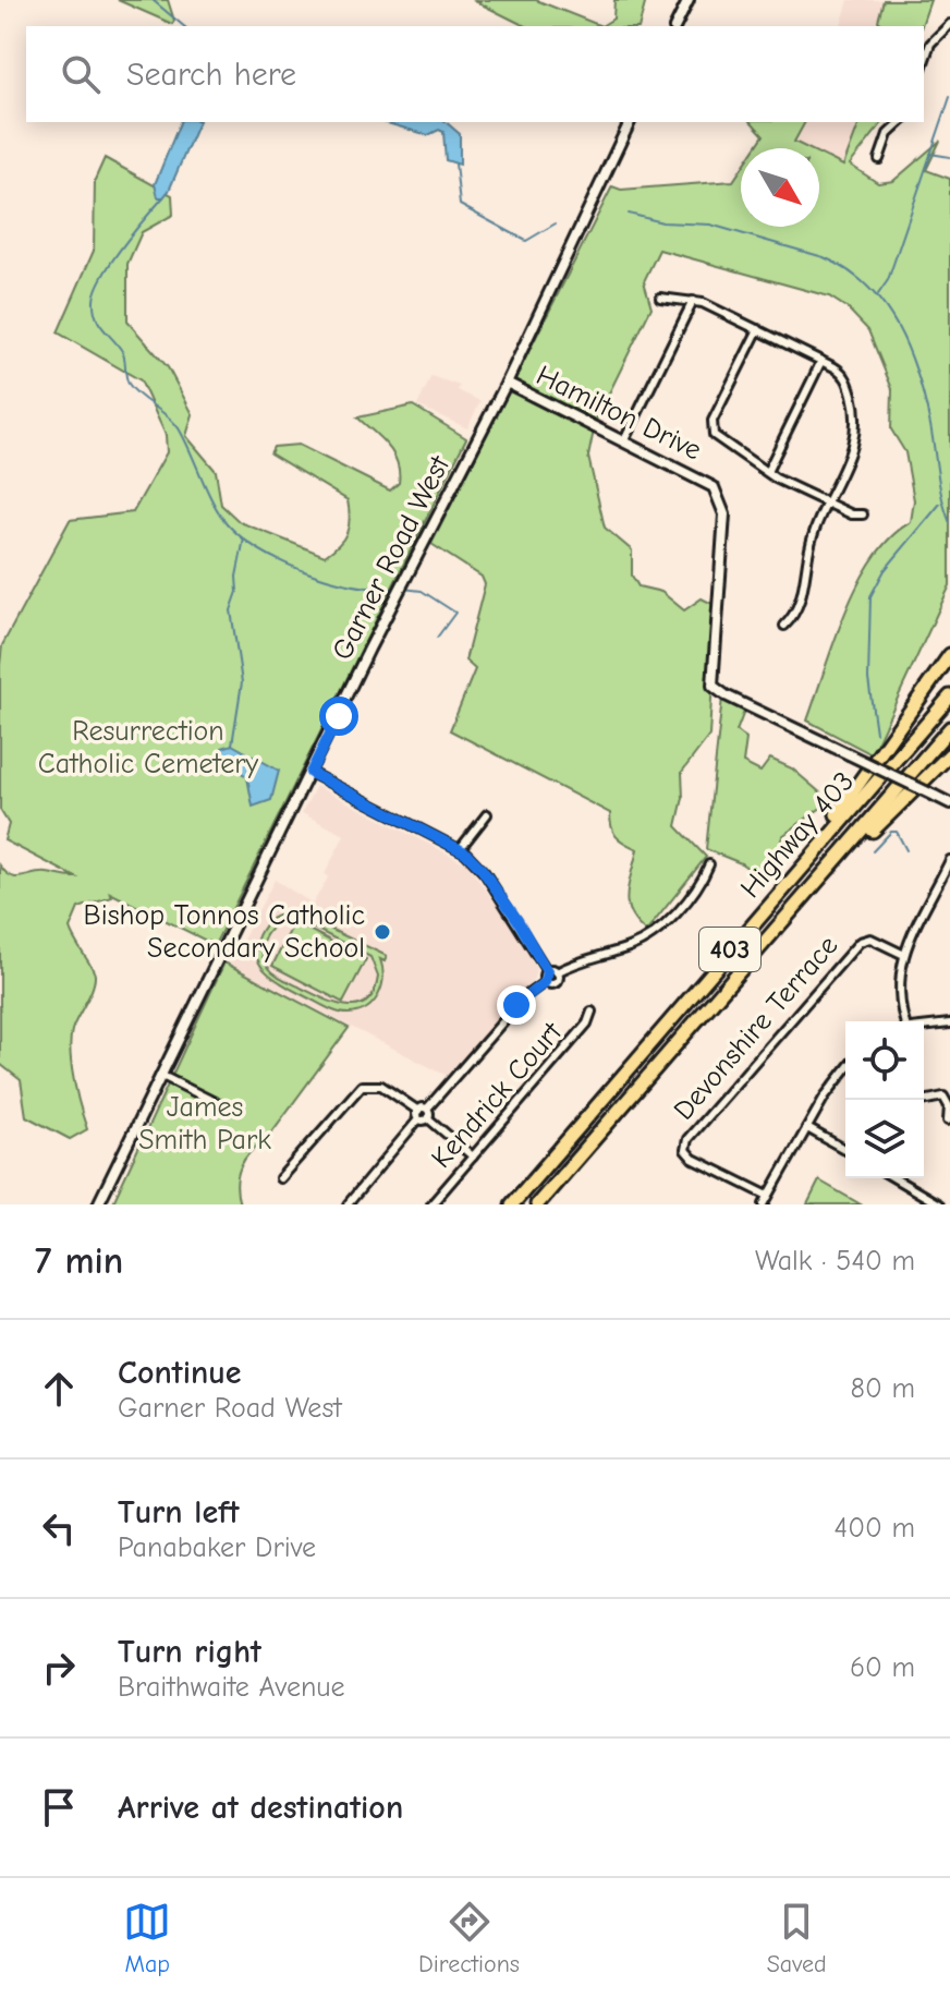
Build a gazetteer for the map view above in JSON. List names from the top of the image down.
{
  "streets": {
    "highway": ["Highway 403", "403"],
    "main road": ["Hamilton Drive", "Garner Road West"],
    "street": ["Devonshire Terrace", "Kendrick Court"]
  },
  "crossings": [
    ["Hamilton Drive", "Garner Road West"],
    ["Highway 403", "403"]
  ],
  "parks": ["Resurrection Catholic Cemetery", "James Smith Park"],
  "places": ["Bishop Tonnos Catholic Secondary School"],
  "north": "bottom right",
  "page": {
    "search": "Search here",
    "heading": ["7 min", "Walk · 540 m"],
    "list": [
      ["Continue", "Garner Road West", "80 m"],
      ["Turn left", "Panabaker Drive", "400 m"],
      ["Turn right", "Braithwaite Avenue", "60 m"],
      "Arrive at destination"
    ],
    "nav": ["Map", "Directions", "Saved"]
  }
}
